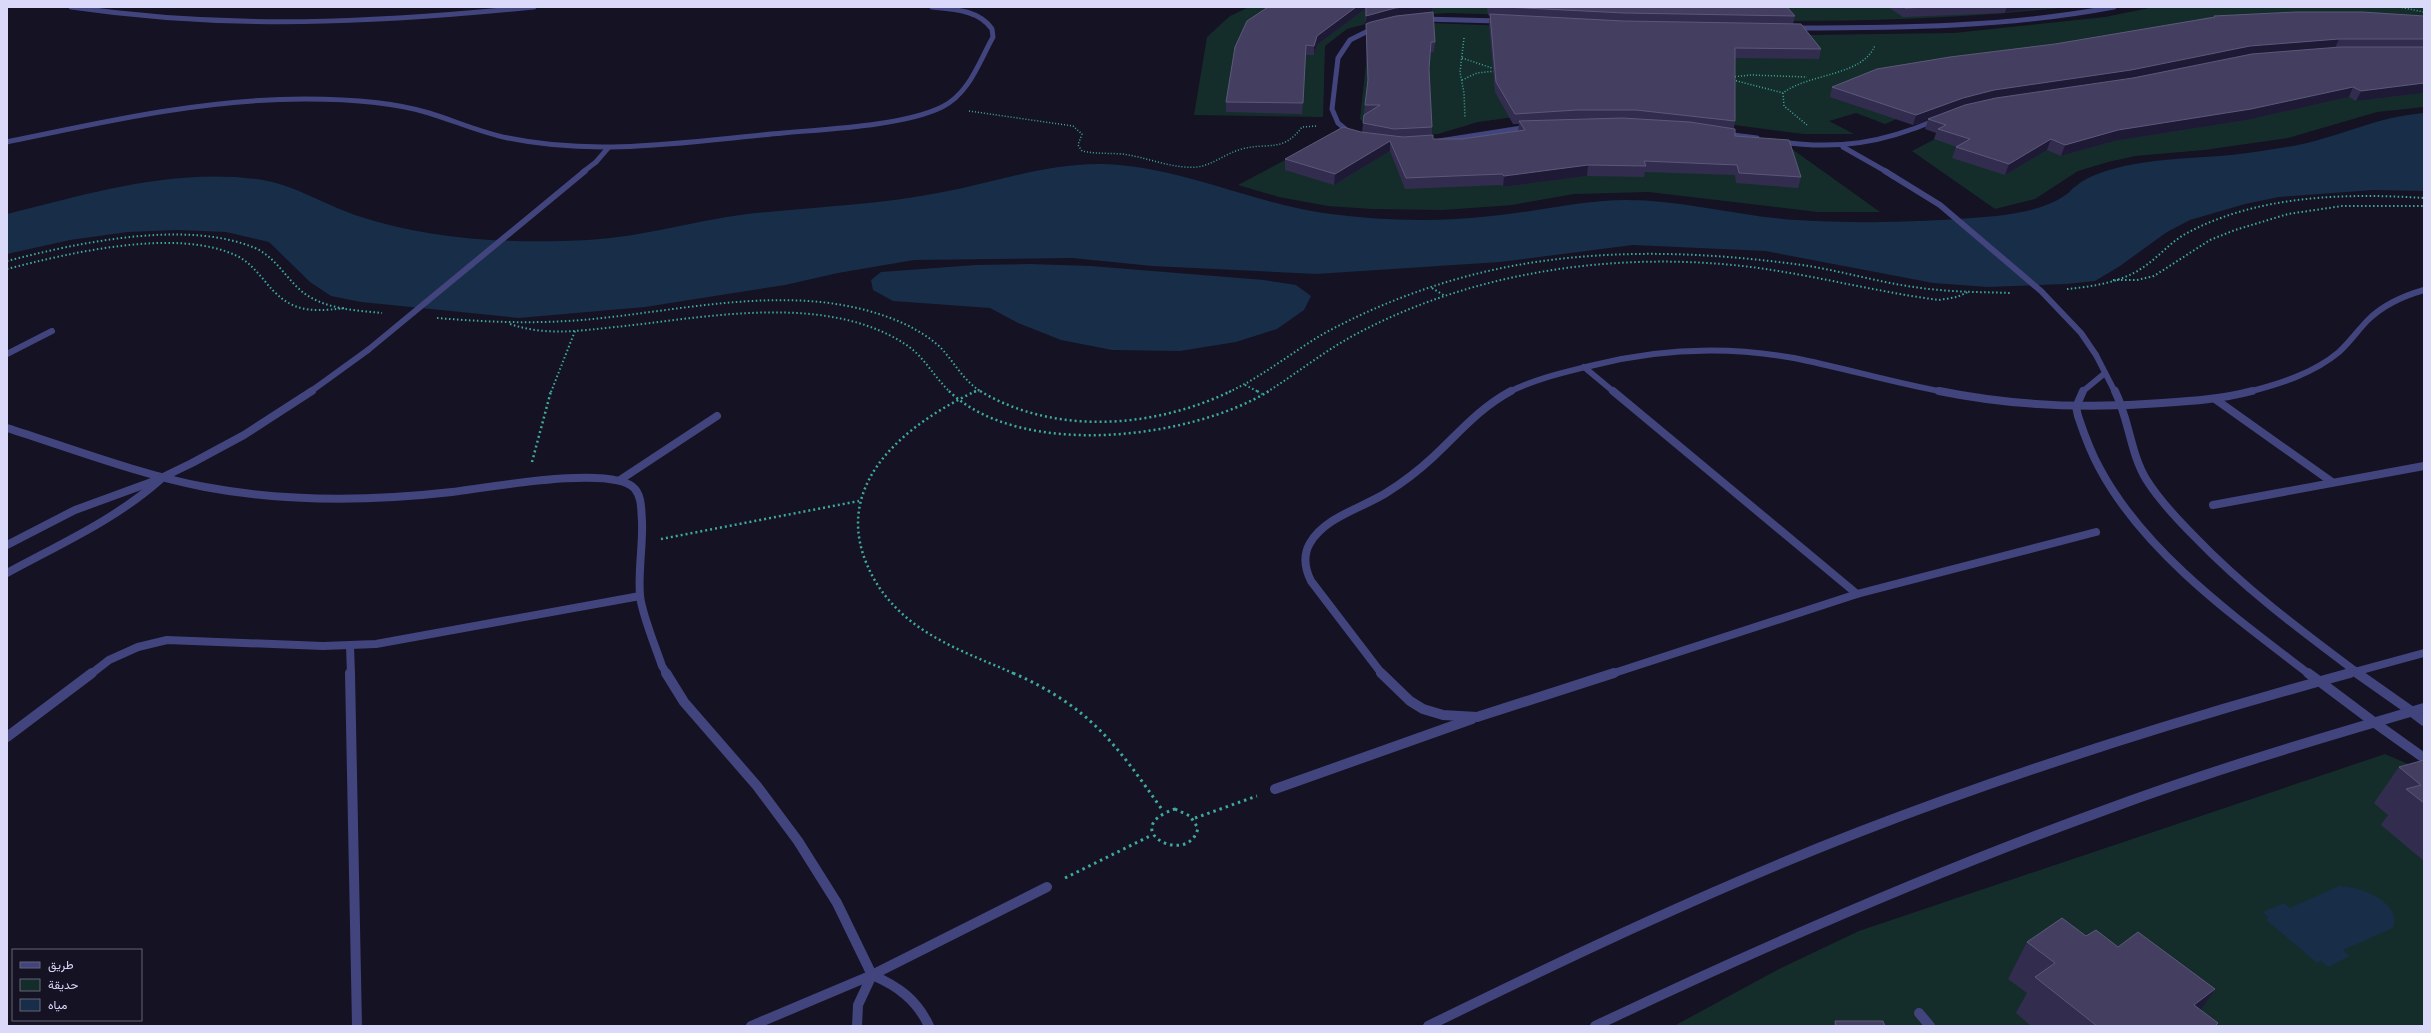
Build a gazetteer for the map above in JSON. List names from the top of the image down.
{
  "legend": ["طريق", "حديقة", "مياه"]
}
